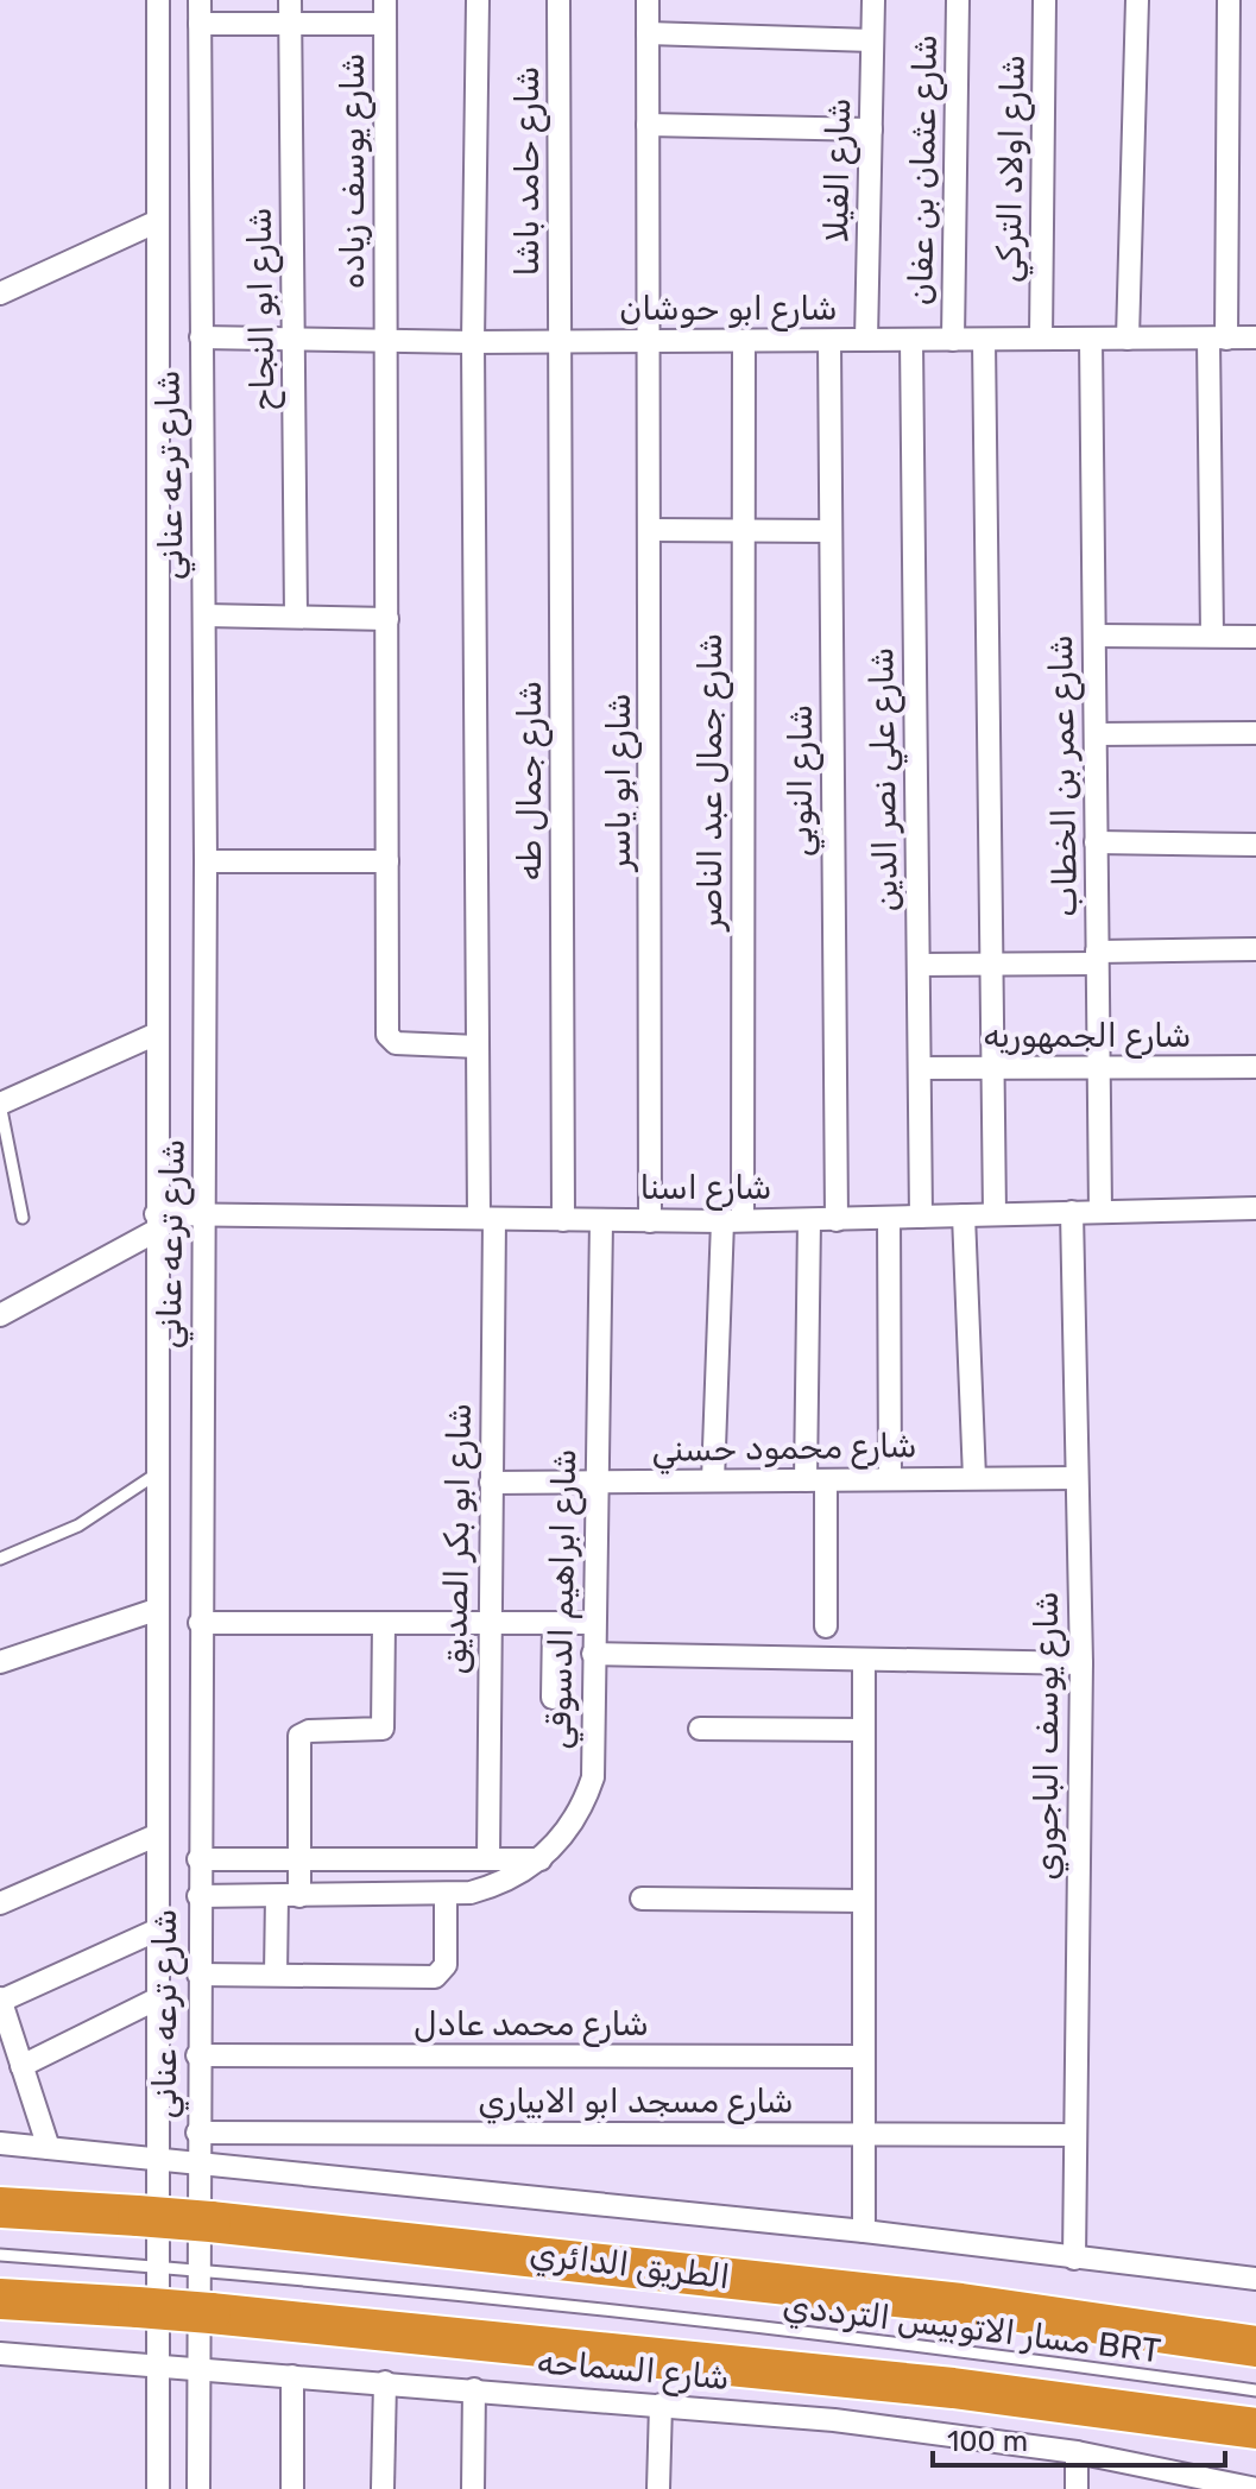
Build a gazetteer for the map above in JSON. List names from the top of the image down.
{
  "streets": {
    "highway": ["الطريق الدائري"],
    "street": [
      "شارع اولاد التركي",
      "شارع الفيلا",
      "شارع عثمان بن عفان",
      "شارع يوسف زياده",
      "شارع حامد باشا",
      "شارع ابو حوشان",
      "شارع ابو النجاح",
      "شارع ترعه عناني",
      "شارع عمر بن الخطاب",
      "شارع علي نصر الدين",
      "شارع جمال طه",
      "شارع النوبي",
      "شارع ابو ياسر",
      "شارع جمال عبد الناصر",
      "شارع الجمهوريه",
      "شارع اسنا",
      "شارع محمود حسني",
      "شارع ابو بكر الصديق",
      "شارع ابراهيم الدسوقي",
      "شارع يوسف الباجوري",
      "شارع محمد عادل",
      "شارع مسجد ابو الابياري",
      "شارع السماحه"
    ],
    "lane": ["مسار الاتوبيس الترددي BRT"]
  },
  "crossings": [
    ["شارع اولاد التركي", "شارع ابو حوشان"],
    ["شارع الفيلا", "شارع ابو حوشان"],
    ["شارع عثمان بن عفان", "شارع ابو حوشان"],
    ["شارع يوسف زياده", "شارع ابو حوشان"],
    ["شارع يوسف زياده", "شارع ابو بكر الصديق"],
    ["شارع حامد باشا", "شارع ابو حوشان"],
    ["شارع حامد باشا", "شارع جمال طه"],
    ["شارع ابو حوشان", "شارع ابو النجاح"],
    ["شارع ابو حوشان", "شارع ترعه عناني"],
    ["شارع ابو حوشان", "شارع عمر بن الخطاب"],
    ["شارع ابو حوشان", "شارع علي نصر الدين"],
    ["شارع ابو حوشان", "شارع جمال طه"],
    ["شارع ابو حوشان", "شارع النوبي"],
    ["شارع ابو حوشان", "شارع ابو ياسر"],
    ["شارع ابو حوشان", "شارع جمال عبد الناصر"],
    ["شارع ابو حوشان", "شارع ابو بكر الصديق"],
    ["شارع ترعه عناني", "شارع اسنا"],
    ["شارع ترعه عناني", "شارع ابراهيم الدسوقي"],
    ["شارع ترعه عناني", "شارع محمد عادل"],
    ["شارع ترعه عناني", "شارع مسجد ابو الابياري"],
    ["شارع ترعه عناني", "شارع السماحه"],
    ["شارع عمر بن الخطاب", "شارع الجمهوريه"],
    ["شارع عمر بن الخطاب", "شارع اسنا"],
    ["شارع علي نصر الدين", "شارع الجمهوريه"],
    ["شارع علي نصر الدين", "شارع اسنا"],
    ["شارع جمال طه", "شارع اسنا"],
    ["شارع النوبي", "شارع اسنا"],
    ["شارع ابو ياسر", "شارع اسنا"],
    ["شارع جمال عبد الناصر", "شارع اسنا"],
    ["شارع جمال عبد الناصر", "شارع محمود حسني"],
    ["شارع اسنا", "شارع ابو بكر الصديق"],
    ["شارع اسنا", "شارع ابراهيم الدسوقي"],
    ["شارع اسنا", "شارع يوسف الباجوري"],
    ["شارع محمود حسني", "شارع ابو بكر الصديق"],
    ["شارع محمود حسني", "شارع ابراهيم الدسوقي"],
    ["شارع محمود حسني", "شارع يوسف الباجوري"],
    ["شارع يوسف الباجوري", "شارع مسجد ابو الابياري"]
  ],
  "scale_bar": "100 m"
}
